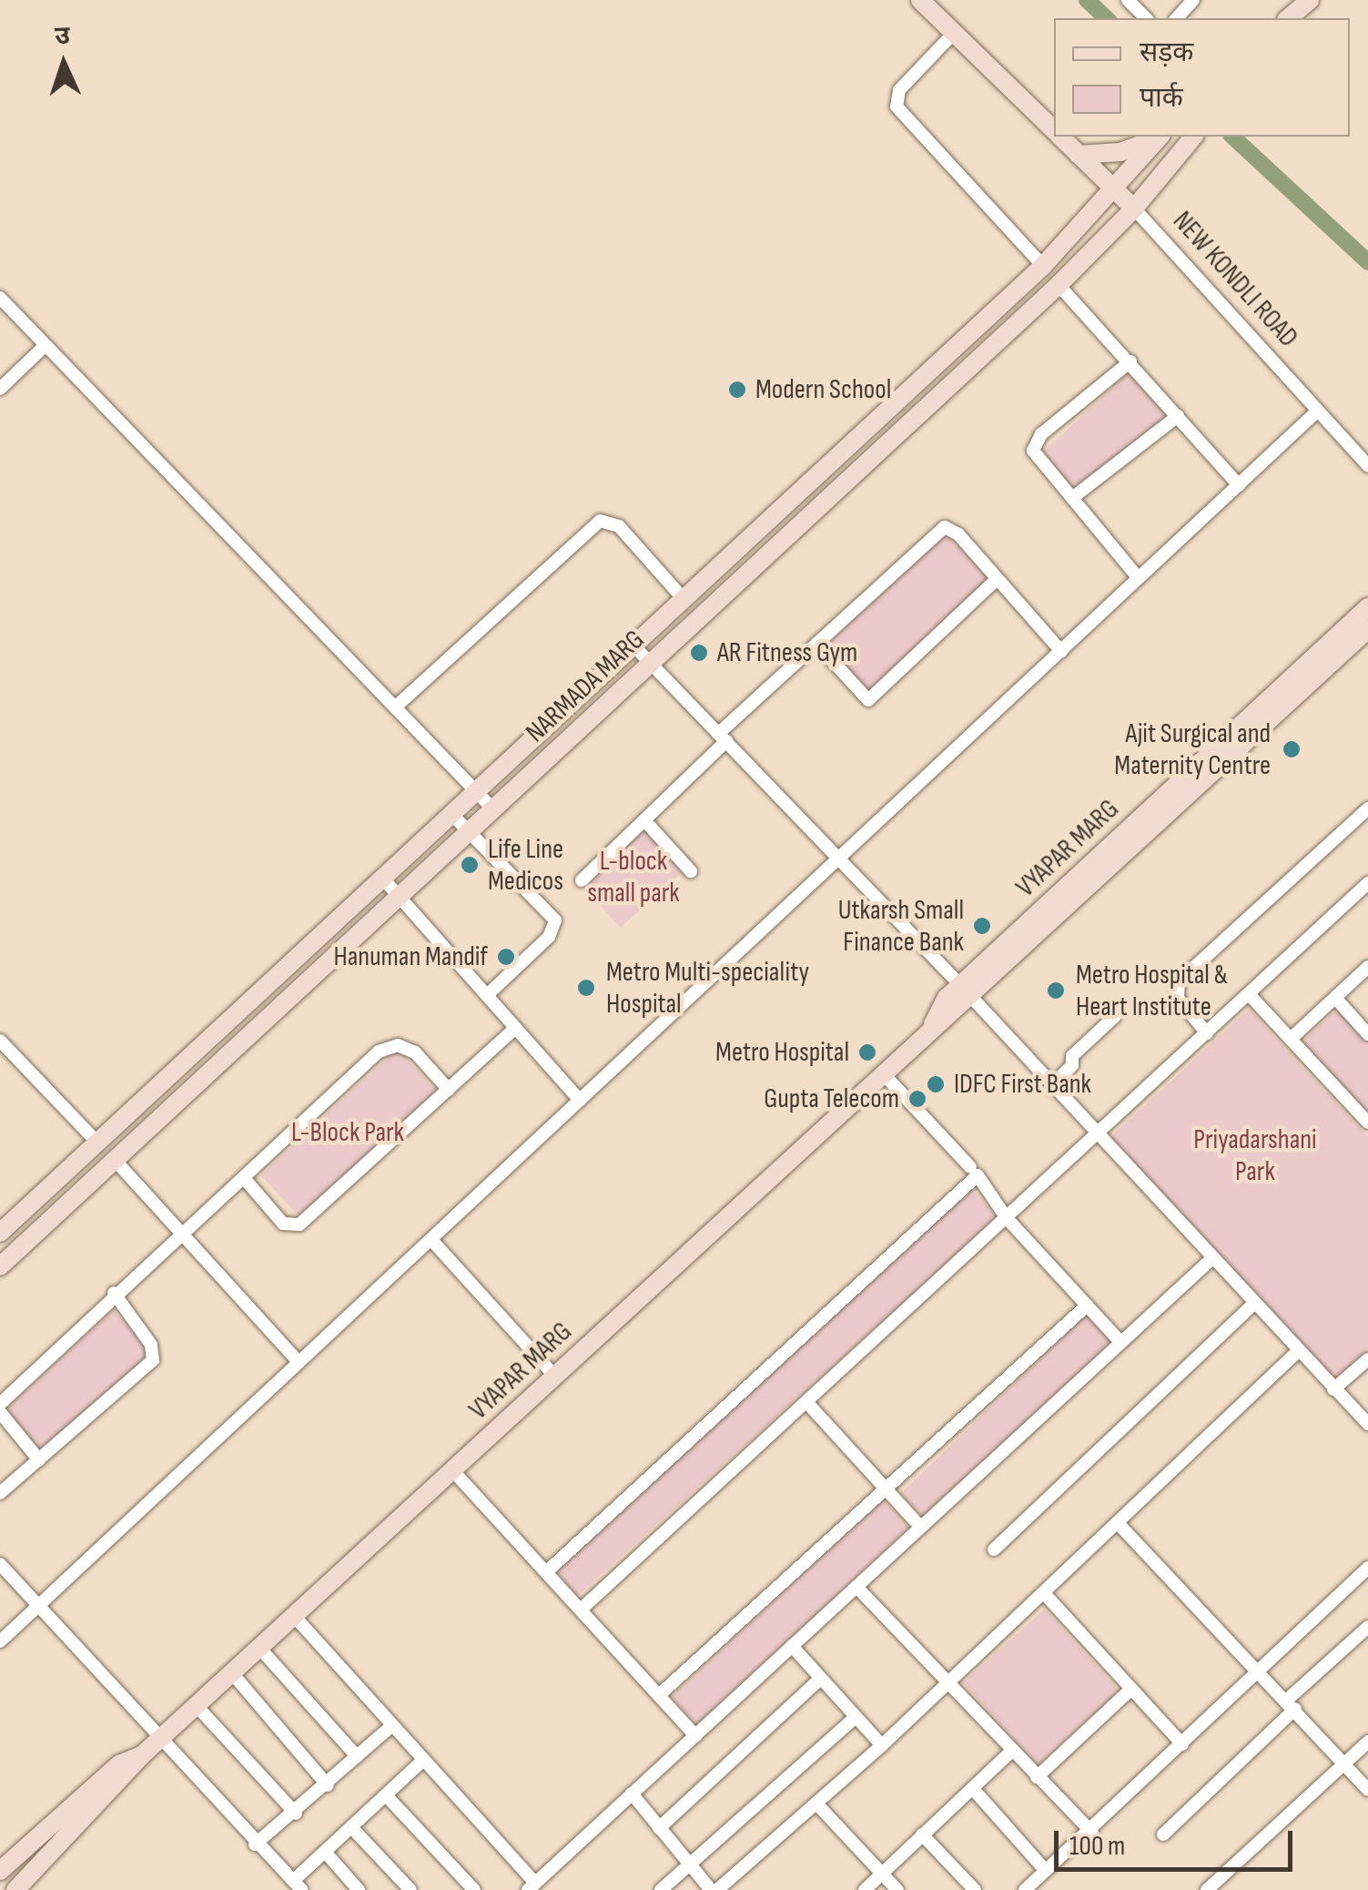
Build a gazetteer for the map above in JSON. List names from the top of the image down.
{
  "streets": {
    "street": ["NEW KONDLI ROAD", "NARMADA MARG", "VYAPAR MARG"]
  },
  "crossings": [
    ["NEW KONDLI ROAD", "NARMADA MARG"]
  ],
  "parks": ["L-block small park", "L-Block Park", "Priyadarshani Park"],
  "places": [
    "Modern School",
    "AR Fitness Gym",
    "Ajit Surgical and Maternity Centre",
    "Life Line Medicos",
    "Utkarsh Small Finance Bank",
    "Hanuman Mandif",
    "Metro Multi-speciality Hospital",
    "Metro Hospital & Heart Institute",
    "Metro Hospital",
    "IDFC First Bank",
    "Gupta Telecom"
  ],
  "legend": ["सड़क", "पार्क"],
  "scale_bar": "100 m",
  "north": "top"
}
